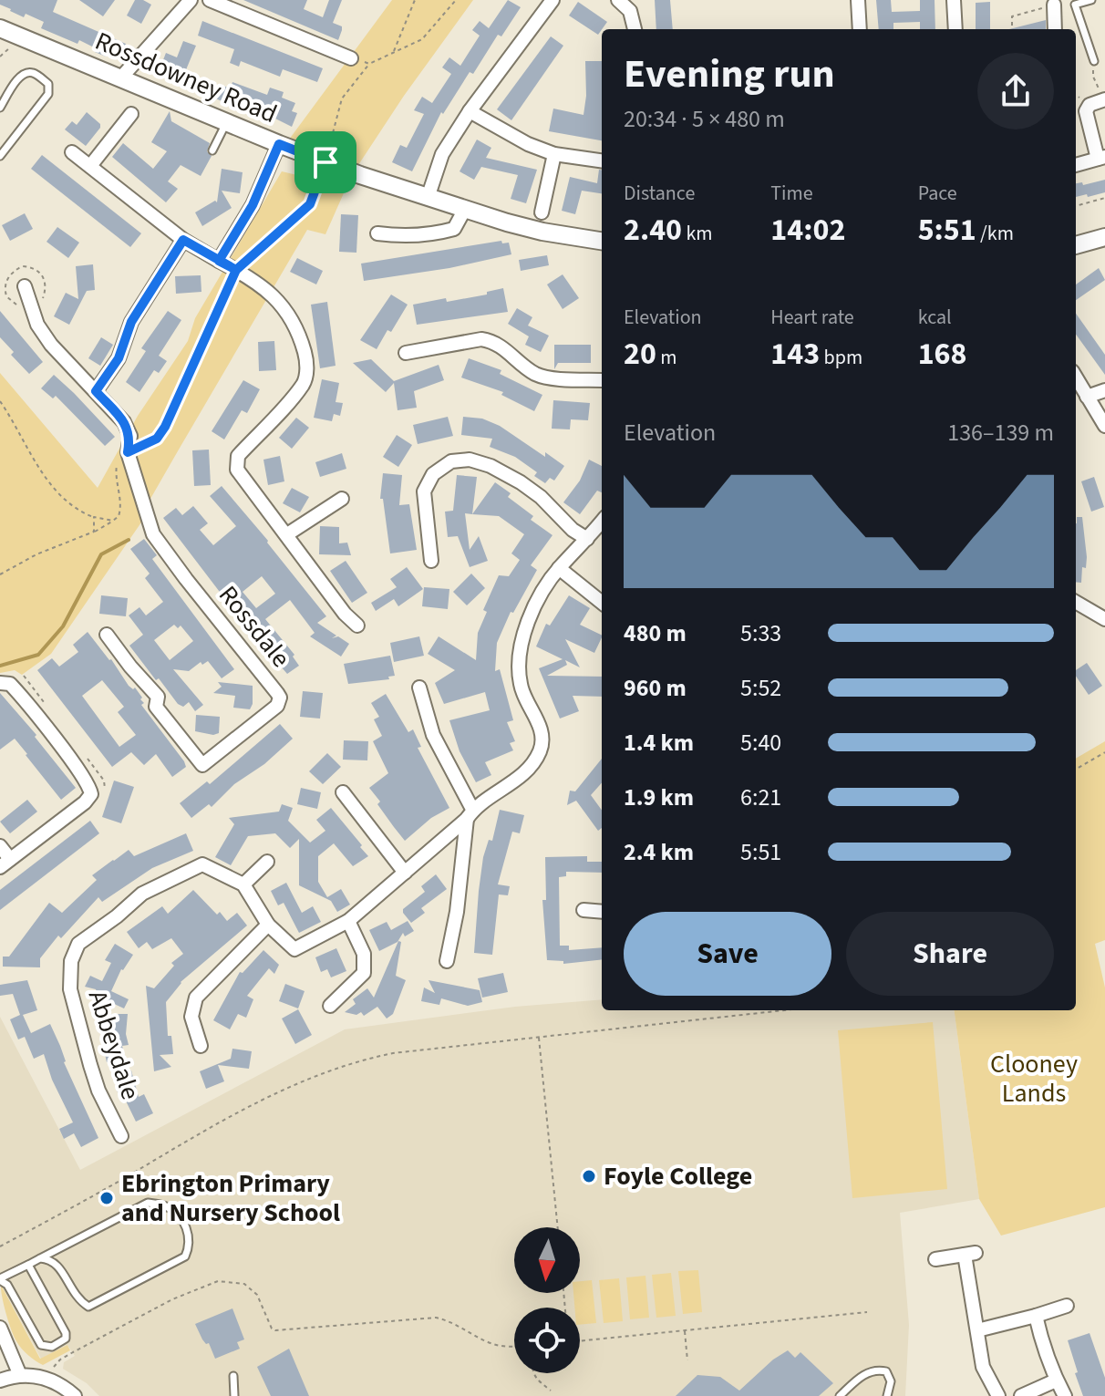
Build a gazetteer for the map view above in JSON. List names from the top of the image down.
{
  "streets": {
    "main road": ["Rossdowney Road"],
    "street": ["Rossdale", "Abbeydale"]
  },
  "parks": ["Clooney Lands"],
  "places": ["Foyle College", "Ebrington Primary and Nursery School"],
  "north": "bottom",
  "page": {
    "heading": ["Evening run", "20:34 · 5 × 480 m"],
    "stats": [
      ["Distance", "2.40 km"],
      ["Time", "14:02"],
      ["Pace", "5:51 /km"],
      ["Elevation", "20 m"],
      ["Heart rate", "143 bpm"],
      ["kcal", "168"]
    ],
    "chart": ["Elevation", "136–139 m"],
    "list": [
      {
        "name": "480 m",
        "note": "5:33"
      },
      {
        "name": "960 m",
        "note": "5:52"
      },
      {
        "name": "1.4 km",
        "note": "5:40"
      },
      {
        "name": "1.9 km",
        "note": "6:21"
      },
      {
        "name": "2.4 km",
        "note": "5:51"
      }
    ],
    "buttons": ["Save", "Share"]
  }
}
